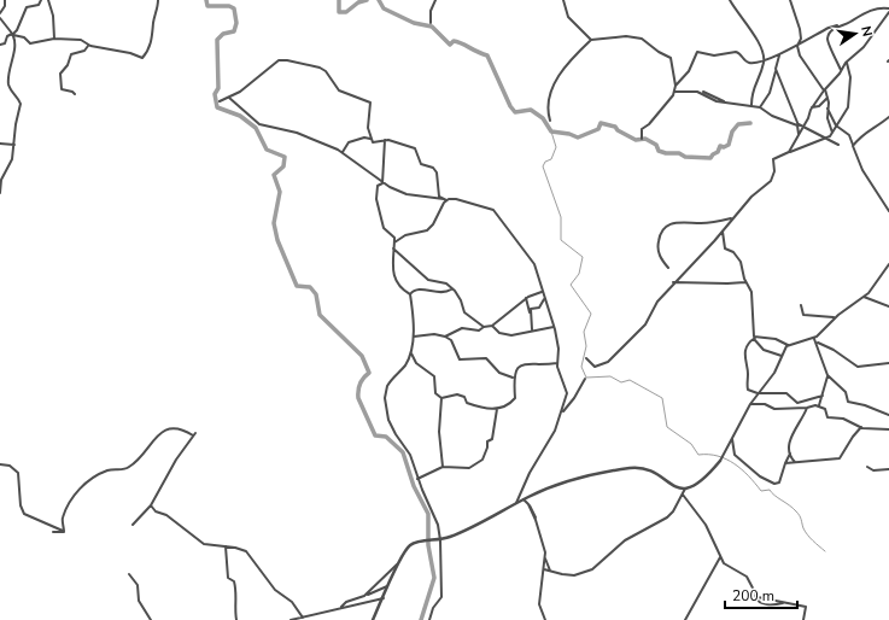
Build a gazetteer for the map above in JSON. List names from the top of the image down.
{
  "scale_bar": "200 m",
  "north": "right"
}
